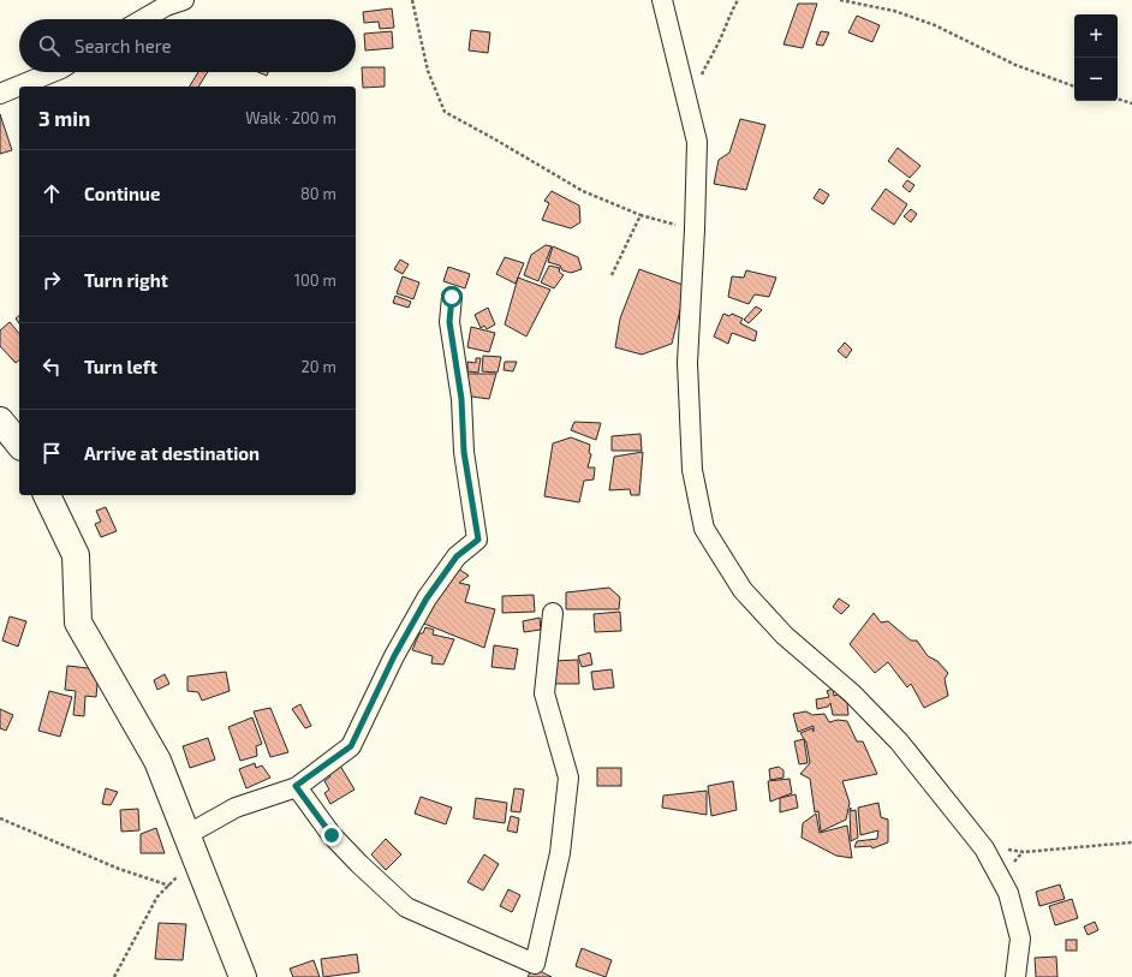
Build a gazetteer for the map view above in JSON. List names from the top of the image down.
{
  "page": {
    "map_buttons": ["+", "−"],
    "search": "Search here",
    "heading": ["3 min", "Walk · 200 m"],
    "list": [
      ["Continue", "80 m"],
      ["Turn right", "100 m"],
      ["Turn left", "20 m"],
      "Arrive at destination"
    ]
  }
}
